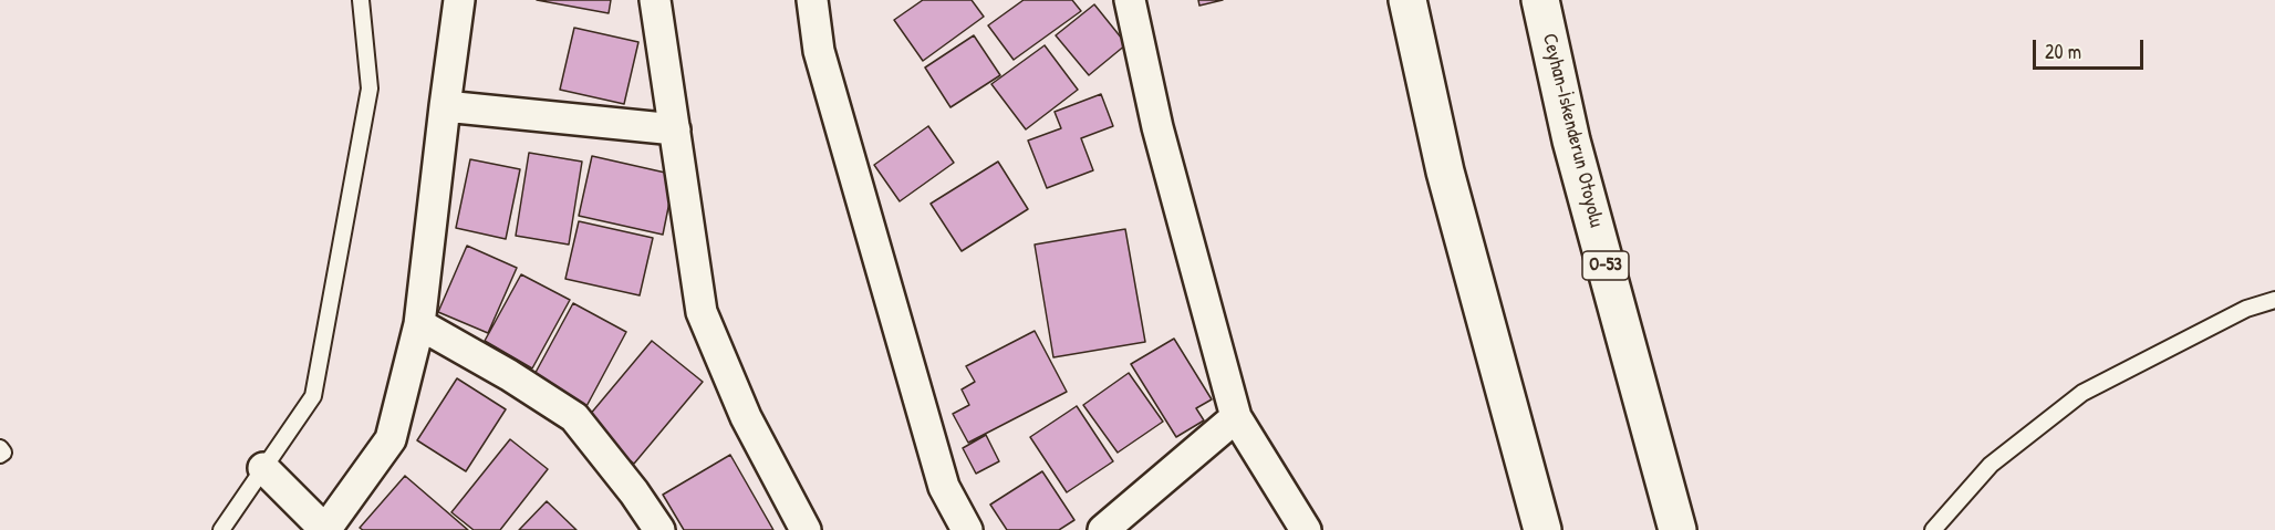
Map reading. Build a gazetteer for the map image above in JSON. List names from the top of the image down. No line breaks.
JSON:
{"streets":{"highway":["Ceyhan-İskenderun Otoyolu","O-53"]},"scale_bar":"20 m"}
